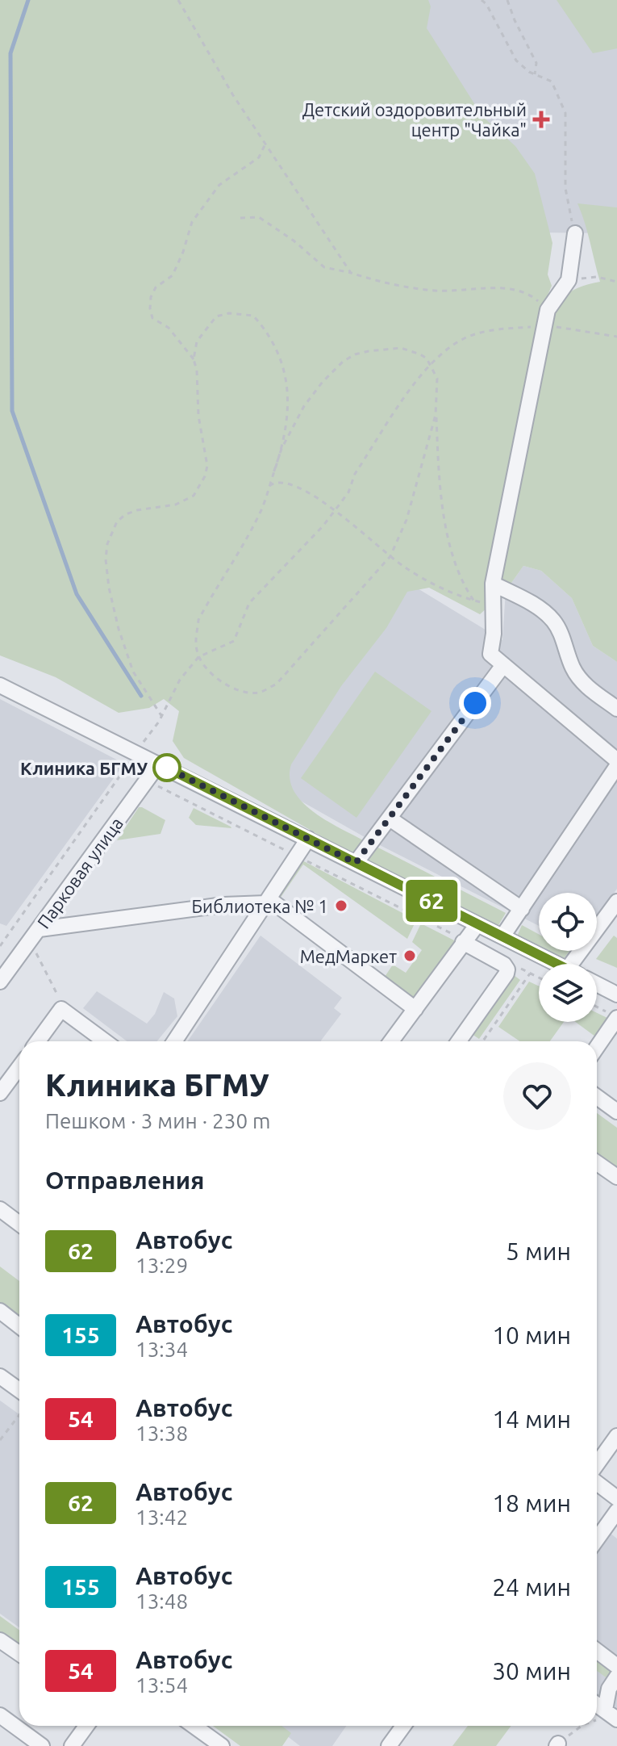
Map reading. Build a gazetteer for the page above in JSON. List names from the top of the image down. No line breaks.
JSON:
{"streets":{"street":["Парковая улица"]},"places":{"health":["Детский оздоровительный центр \"Чайка\""],"other":["Клиника БГМУ","Библиотека № 1","МедМаркет"]},"lines":["bus line 62"],"page":{"on_map":"62","heading":[["Клиника БГМУ","Пешком · 3 мин · 230 m"],"Отправления"],"list":[{"mark":"62","name":"Автобус","note":"13:29","value":"5 мин"},{"mark":"155","name":"Автобус","note":"13:34","value":"10 мин"},{"mark":"54","name":"Автобус","note":"13:38","value":"14 мин"},{"mark":"62","name":"Автобус","note":"13:42","value":"18 мин"},{"mark":"155","name":"Автобус","note":"13:48","value":"24 мин"},{"mark":"54","name":"Автобус","note":"13:54","value":"30 мин"}]}}
